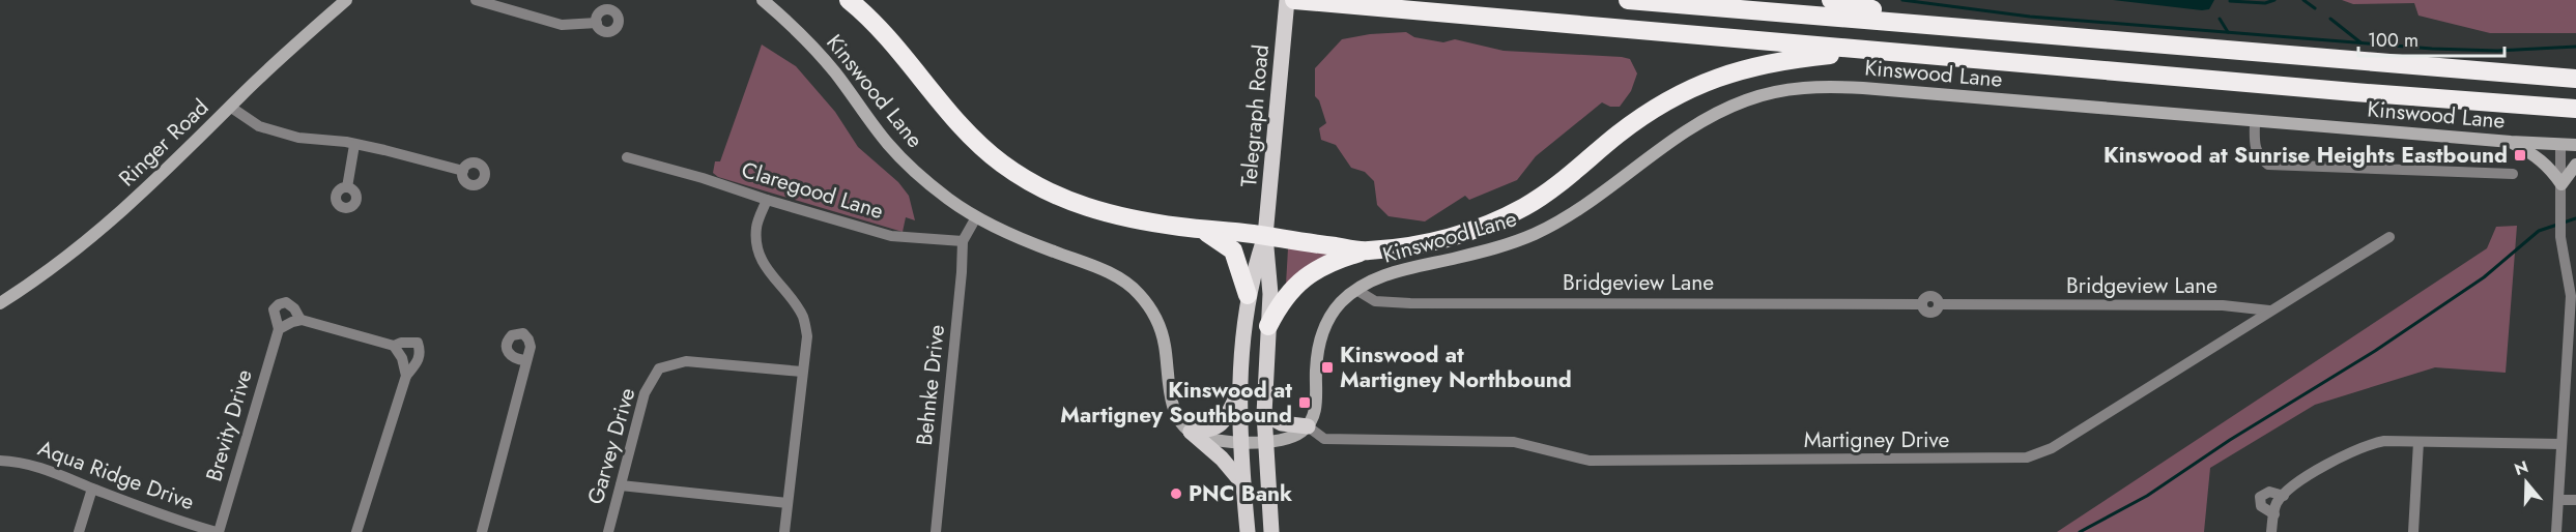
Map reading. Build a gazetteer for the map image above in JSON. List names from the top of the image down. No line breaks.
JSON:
{"streets":{"main road":["Telegraph Road"],"street":["Kinswood Lane","Ringer Road","Claregood Lane","Bridgeview Lane","Behnke Drive","Brevity Drive","Martigney Drive","Garvey Drive","Aqua Ridge Drive"]},"crossings":[["Kinswood Lane","Bridgeview Lane"],["Kinswood Lane","Martigney Drive"],["Claregood Lane","Behnke Drive"],["Bridgeview Lane","Martigney Drive"],["Brevity Drive","Aqua Ridge Drive"]],"places":{"transit":["Kinswood at Sunrise Heights Eastbound","Kinswood at Martigney Northbound","Kinswood at Martigney Southbound"],"other":["PNC Bank"]},"scale_bar":"100 m","north":"top"}
